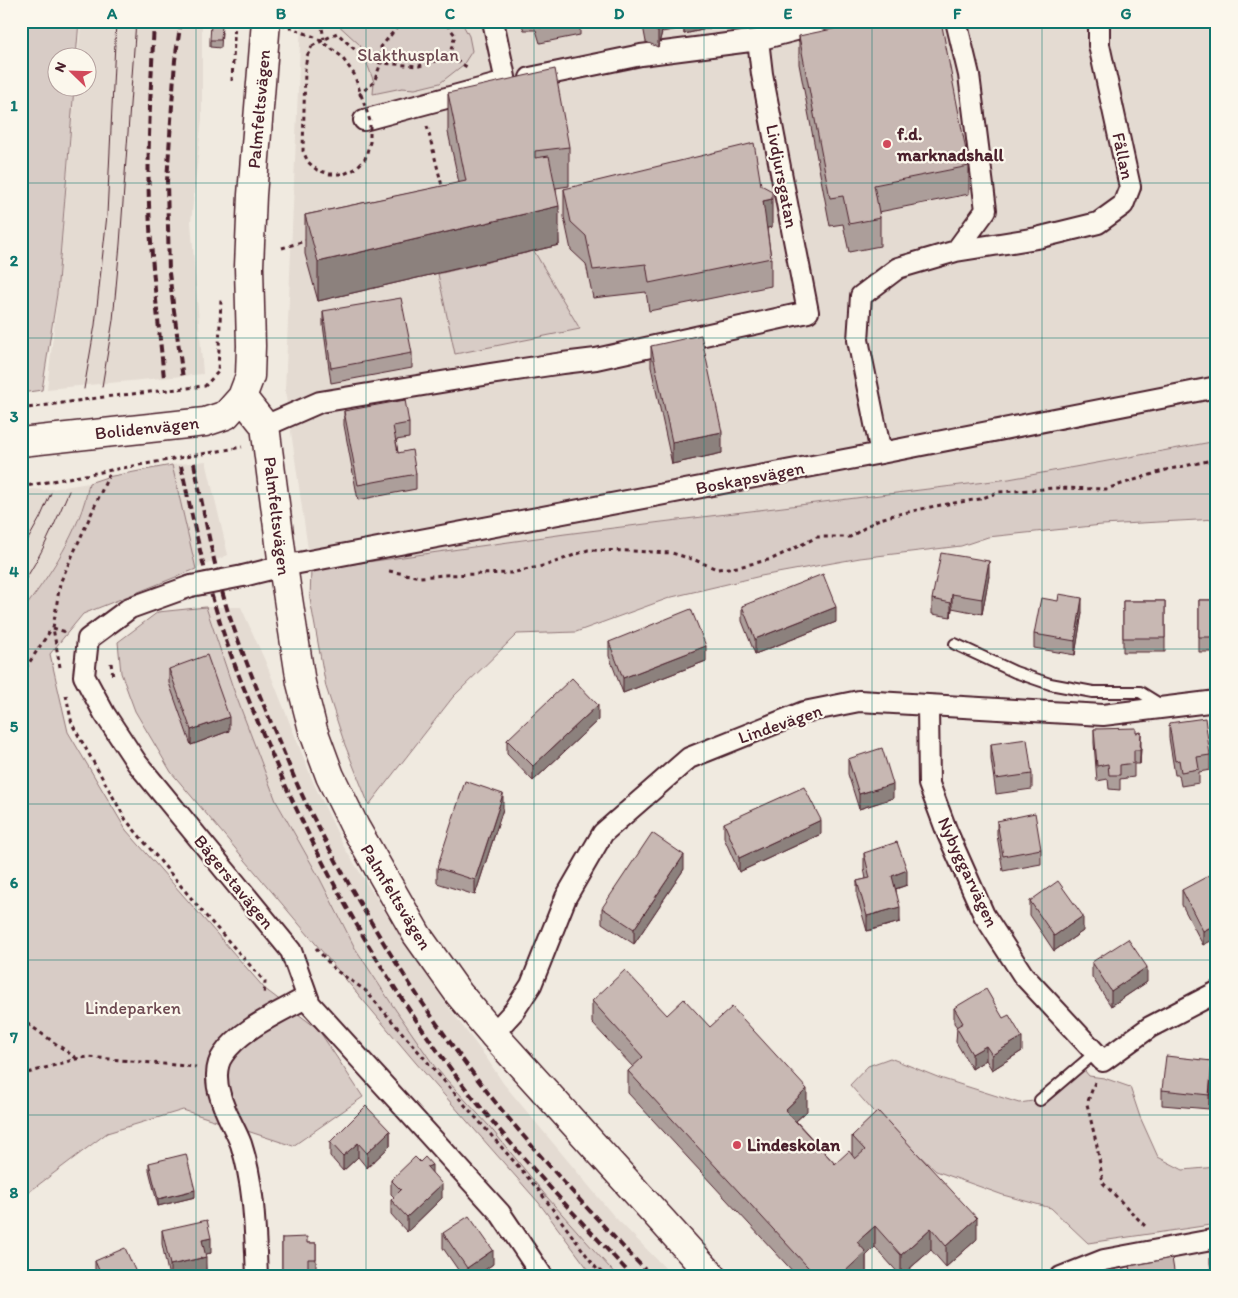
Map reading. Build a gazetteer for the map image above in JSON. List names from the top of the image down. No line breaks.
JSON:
{"streets":{"street":["Palmfeltsvägen","Fållan","Livdjursgatan","Bolidenvägen","Boskapsvägen","Lindevägen","Nybyggarvägen","Bägerstavägen"]},"crossings":[["Palmfeltsvägen","Livdjursgatan"],["Palmfeltsvägen","Bolidenvägen"],["Palmfeltsvägen","Boskapsvägen"],["Palmfeltsvägen","Lindevägen"],["Fållan","Boskapsvägen"],["Lindevägen","Nybyggarvägen"]],"parks":["Slakthusplan","Lindeparken"],"places":["f.d. marknadshall","Lindeskolan"],"north":"top left","grid":{"columns":["A","B","C","D","E","F","G"],"rows":["1","2","3","4","5","6","7","8"]}}
